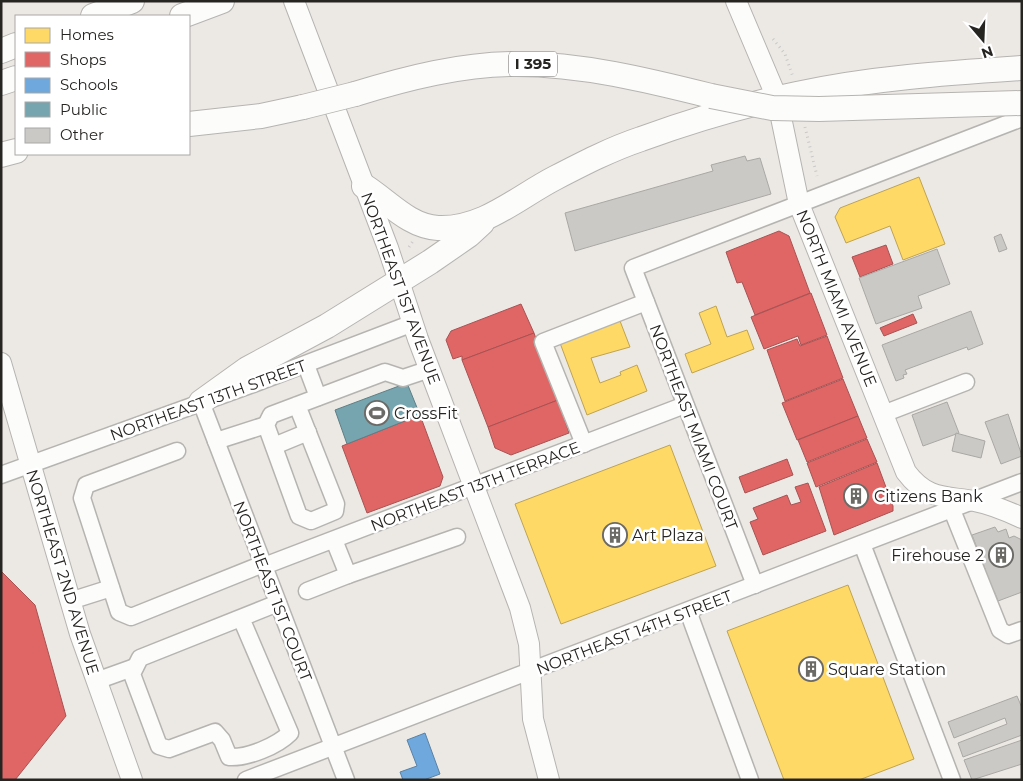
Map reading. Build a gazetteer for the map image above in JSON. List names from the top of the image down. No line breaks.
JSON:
{"streets":{"highway":["I 395"],"main road":["NORTHEAST 1ST AVENUE","NORTH MIAMI AVENUE","NORTHEAST 2ND AVENUE"],"street":["NORTHEAST 13TH STREET","NORTHEAST MIAMI COURT","NORTHEAST 13TH TERRACE","NORTHEAST 1ST COURT","NORTHEAST 14TH STREET"]},"crossings":[["NORTHEAST 1ST AVENUE","NORTHEAST 13TH STREET"],["NORTHEAST 1ST AVENUE","NORTHEAST 13TH TERRACE"],["NORTHEAST 1ST AVENUE","NORTHEAST 14TH STREET"],["NORTH MIAMI AVENUE","NORTHEAST MIAMI COURT"],["NORTH MIAMI AVENUE","NORTHEAST 14TH STREET"],["NORTHEAST 13TH STREET","NORTHEAST 2ND AVENUE"],["NORTHEAST 13TH STREET","NORTHEAST 1ST COURT"],["NORTHEAST MIAMI COURT","NORTHEAST 13TH TERRACE"],["NORTHEAST MIAMI COURT","NORTHEAST 14TH STREET"],["NORTHEAST 13TH TERRACE","NORTHEAST 1ST COURT"],["NORTHEAST 1ST COURT","NORTHEAST 14TH STREET"]],"places":{"sports":["CrossFit"],"building":["Citizens Bank","Art Plaza","Firehouse 2","Square Station"]},"legend":["Homes","Shops","Schools","Public","Other"],"north":"bottom"}
